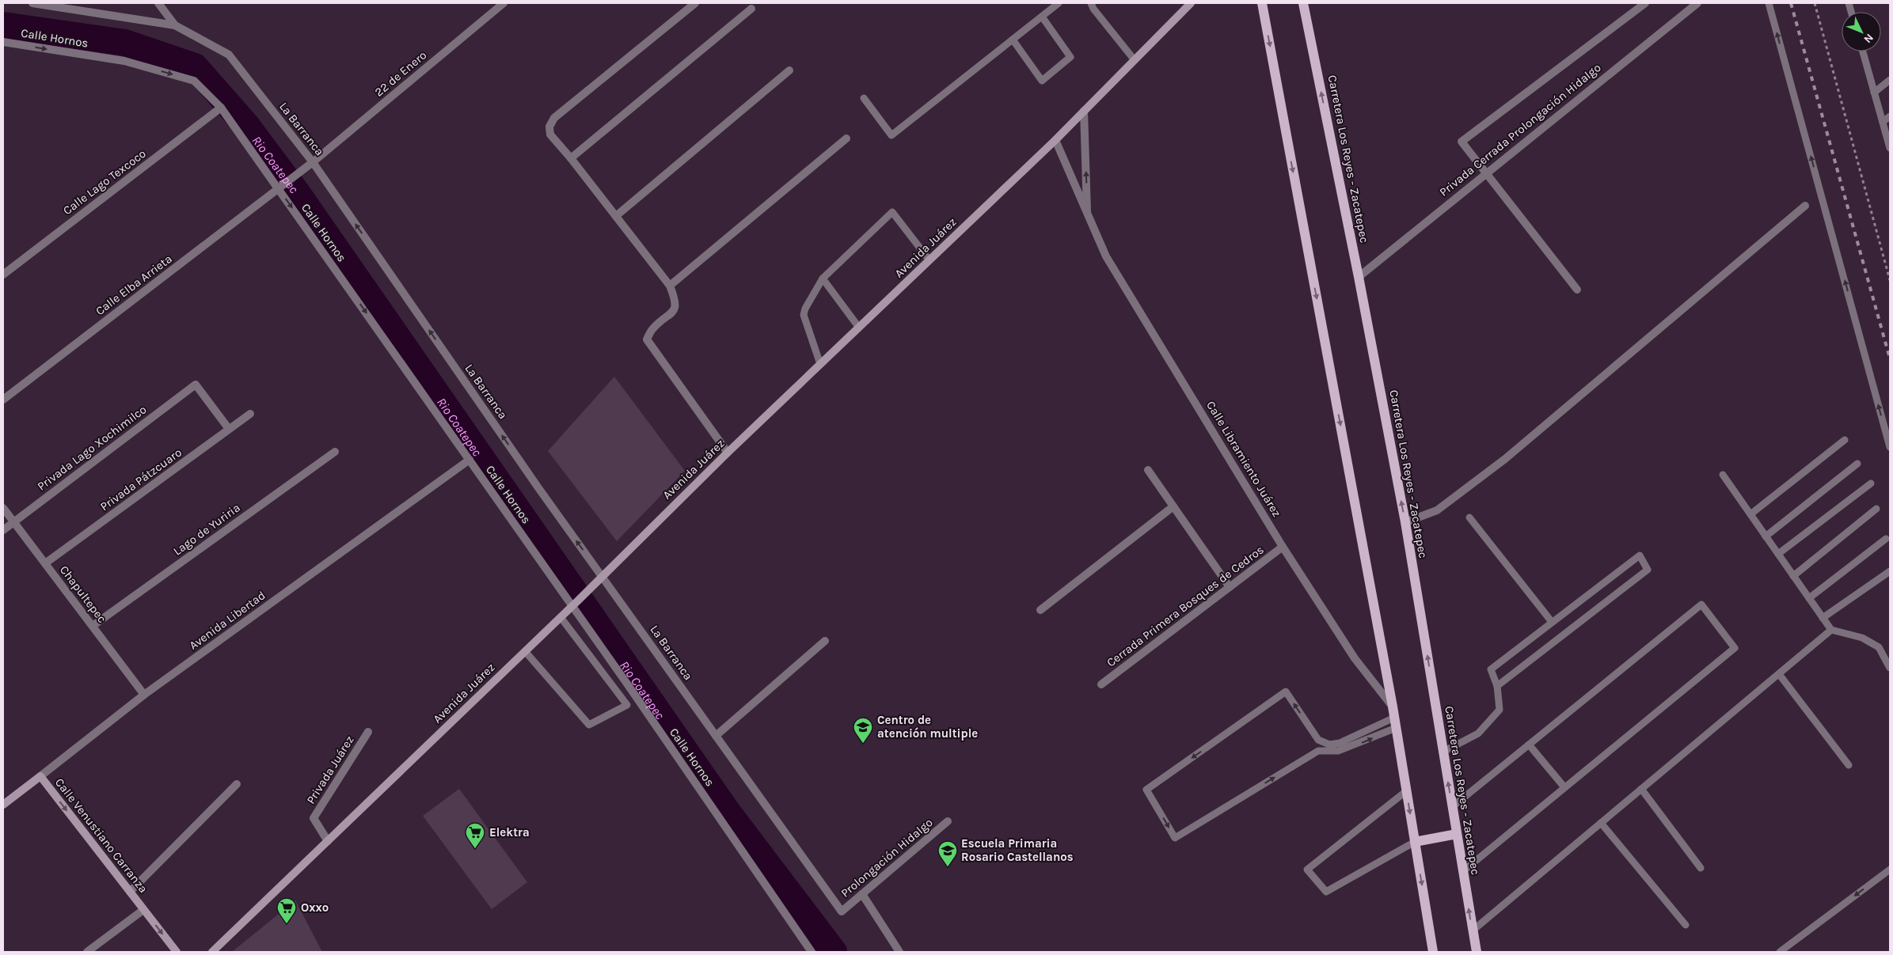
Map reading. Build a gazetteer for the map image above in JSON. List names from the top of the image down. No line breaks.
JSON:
{"streets":{"main road":["Carretera Los Reyes - Zacatepec"],"street":["Calle Hornos","22 de Enero","La Barranca","Privada Cerrada Prolongación Hidalgo","Calle Lago Texcoco","Avenida Juárez","Calle Elba Arrieta","Privada Lago Xochimilco","Calle Libramiento Juárez","Privada Pátzcuaro","Lago de Yuriria","Chapultepec","Cerrada Primera Bosques de Cedros","Avenida Libertad","Privada Juárez","Calle Venustiano Carranza","Prolongación Hidalgo"]},"crossings":[["Calle Hornos","22 de Enero"],["Calle Hornos","Calle Lago Texcoco"],["Calle Hornos","Avenida Juárez"],["Calle Hornos","Calle Elba Arrieta"],["Calle Hornos","Avenida Libertad"],["22 de Enero","La Barranca"],["22 de Enero","Calle Elba Arrieta"],["La Barranca","Avenida Juárez"],["La Barranca","Prolongación Hidalgo"],["Privada Cerrada Prolongación Hidalgo","Carretera Los Reyes - Zacatepec"],["Avenida Juárez","Calle Libramiento Juárez"],["Avenida Juárez","Privada Juárez"],["Privada Lago Xochimilco","Privada Pátzcuaro"],["Privada Lago Xochimilco","Chapultepec"],["Calle Libramiento Juárez","Cerrada Primera Bosques de Cedros"],["Privada Pátzcuaro","Chapultepec"],["Lago de Yuriria","Chapultepec"],["Chapultepec","Avenida Libertad"],["Avenida Libertad","Calle Venustiano Carranza"]],"one_way":["Calle Hornos","La Barranca","Calle Venustiano Carranza"],"water":["Rio Coatepec"],"places":{"school or university":["Centro de atención multiple","Escuela Primaria Rosario Castellanos"],"supermarket":["Elektra","Oxxo"]},"north":"bottom right"}
